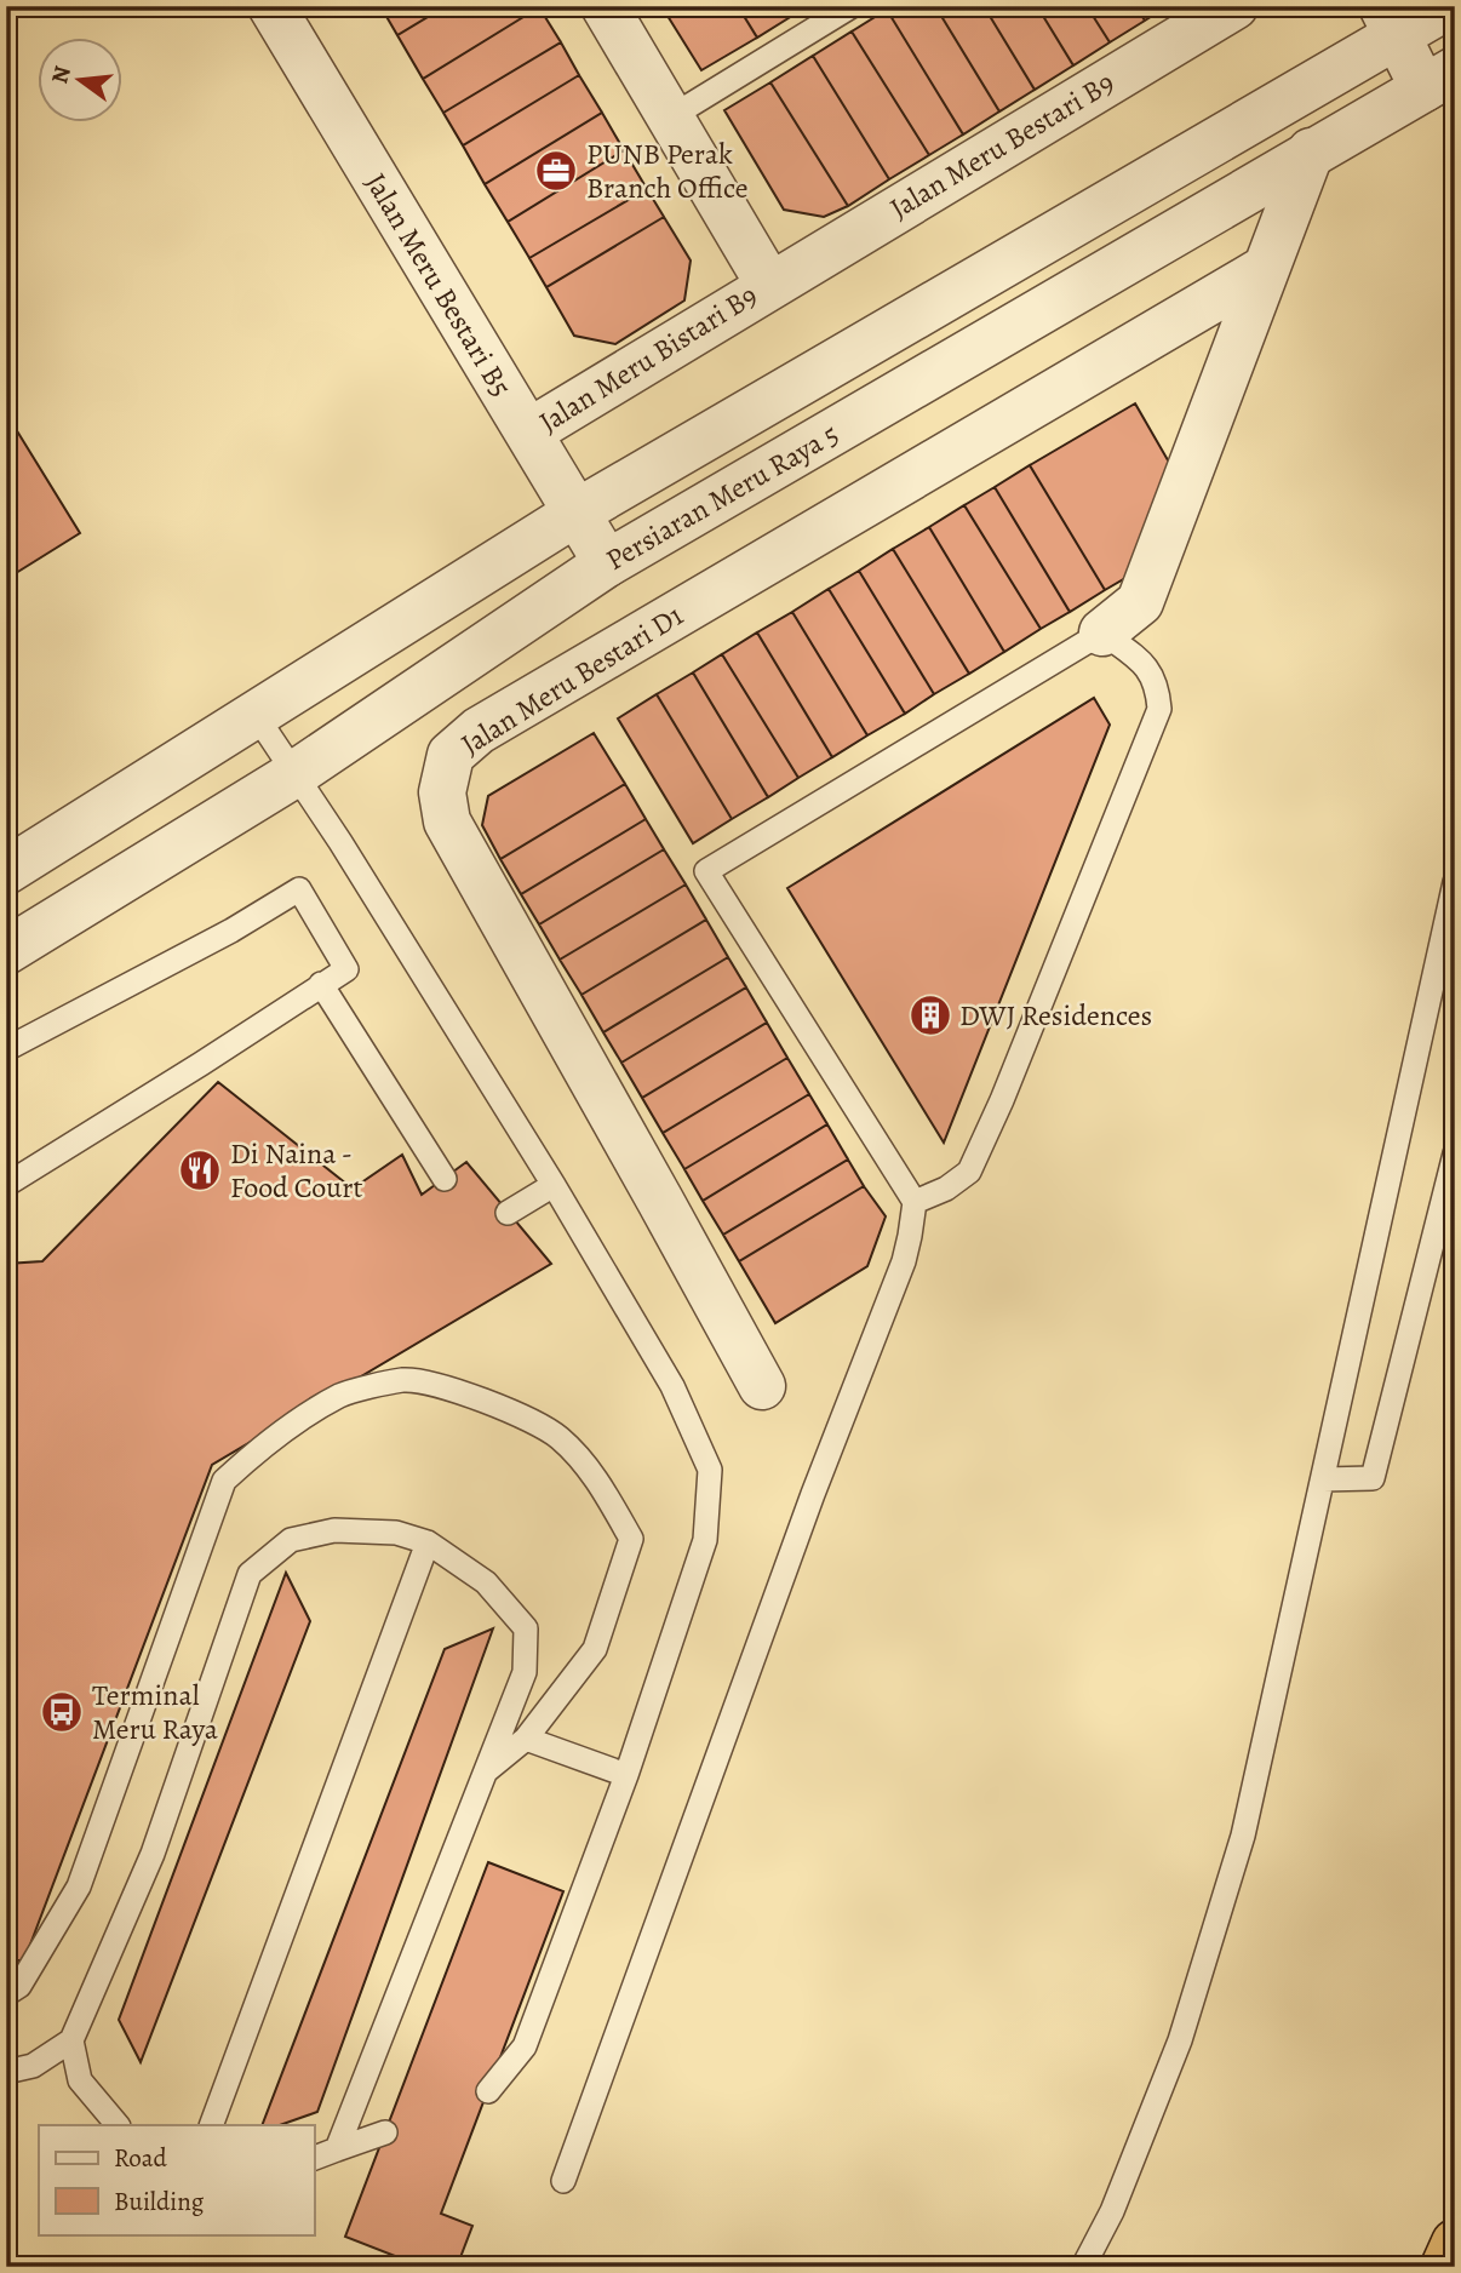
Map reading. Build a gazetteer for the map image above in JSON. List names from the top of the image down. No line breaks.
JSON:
{"streets":{"street":["Jalan Meru Bestari B9","Jalan Meru Bestari B5","Jalan Meru Bistari B9","Persiaran Meru Raya 5","Jalan Meru Bestari D1"]},"crossings":[["Jalan Meru Bestari B9","Jalan Meru Bistari B9"],["Jalan Meru Bestari B5","Jalan Meru Bistari B9"],["Jalan Meru Bestari B5","Persiaran Meru Raya 5"]],"places":{"office":["PUNB Perak Branch Office"],"building":["DWJ Residences"],"restaurant":["Di Naina - Food Court"],"bus stop":["Terminal Meru Raya"]},"legend":["Road","Building"],"north":"left"}
